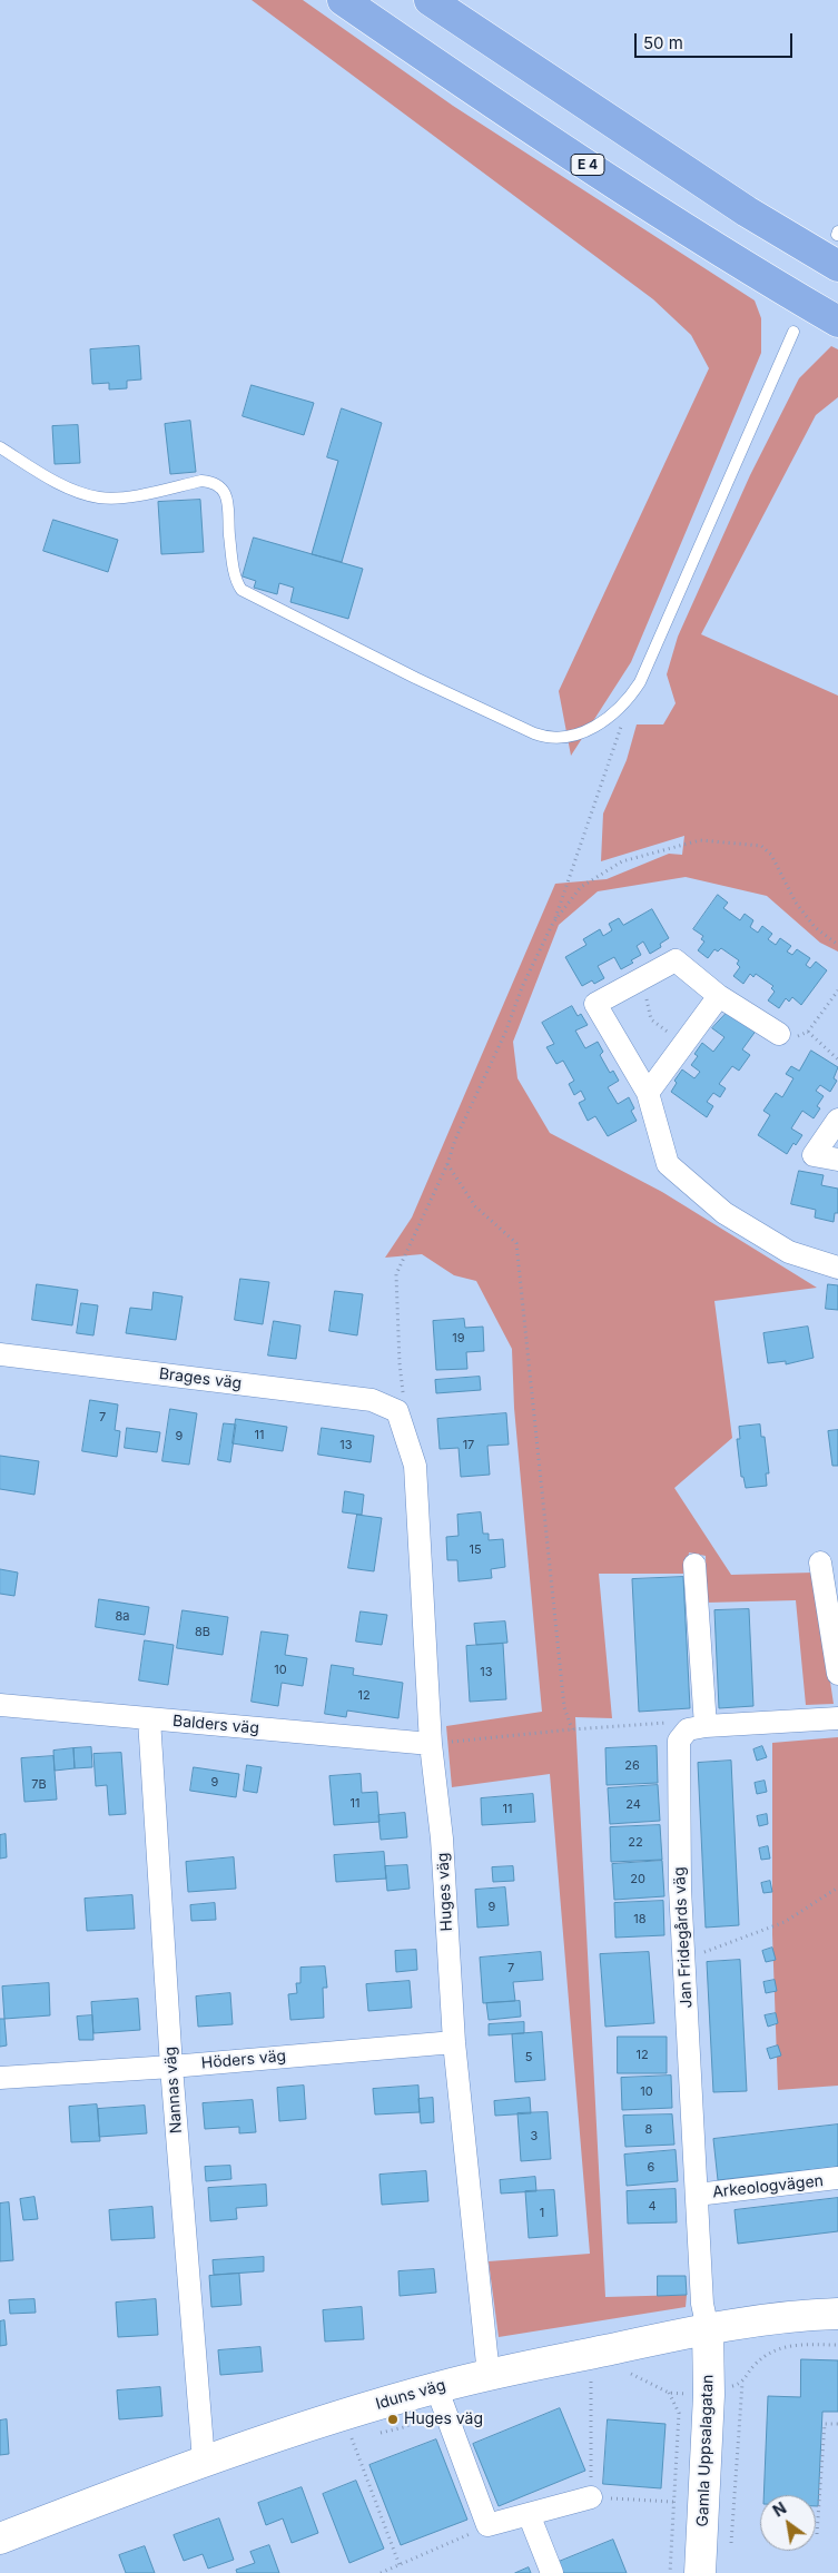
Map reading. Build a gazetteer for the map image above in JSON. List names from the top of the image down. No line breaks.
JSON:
{"streets":{"highway":["E 4"],"street":["Brages väg","Balders väg","Huges väg","Jan Fridegårds väg","Höders väg","Nannas väg","Arkeologvägen","Iduns väg","Gamla Uppsalagatan"]},"crossings":[["Brages väg","Huges väg"],["Balders väg","Huges väg"],["Balders väg","Nannas väg"],["Huges väg","Höders väg"],["Huges väg","Iduns väg"],["Jan Fridegårds väg","Arkeologvägen"],["Jan Fridegårds väg","Iduns väg"],["Jan Fridegårds väg","Gamla Uppsalagatan"],["Höders väg","Nannas väg"],["Nannas väg","Iduns väg"],["Iduns väg","Gamla Uppsalagatan"]],"places":["Huges väg"],"house_numbers":["19","7","11","9","13","17","15","8a","8B","10","13","12","26","9","7B","11","24","11","22","20","9","18","7","12","5","10","8","3","6","4","1"],"scale_bar":"50 m","north":"top left"}
